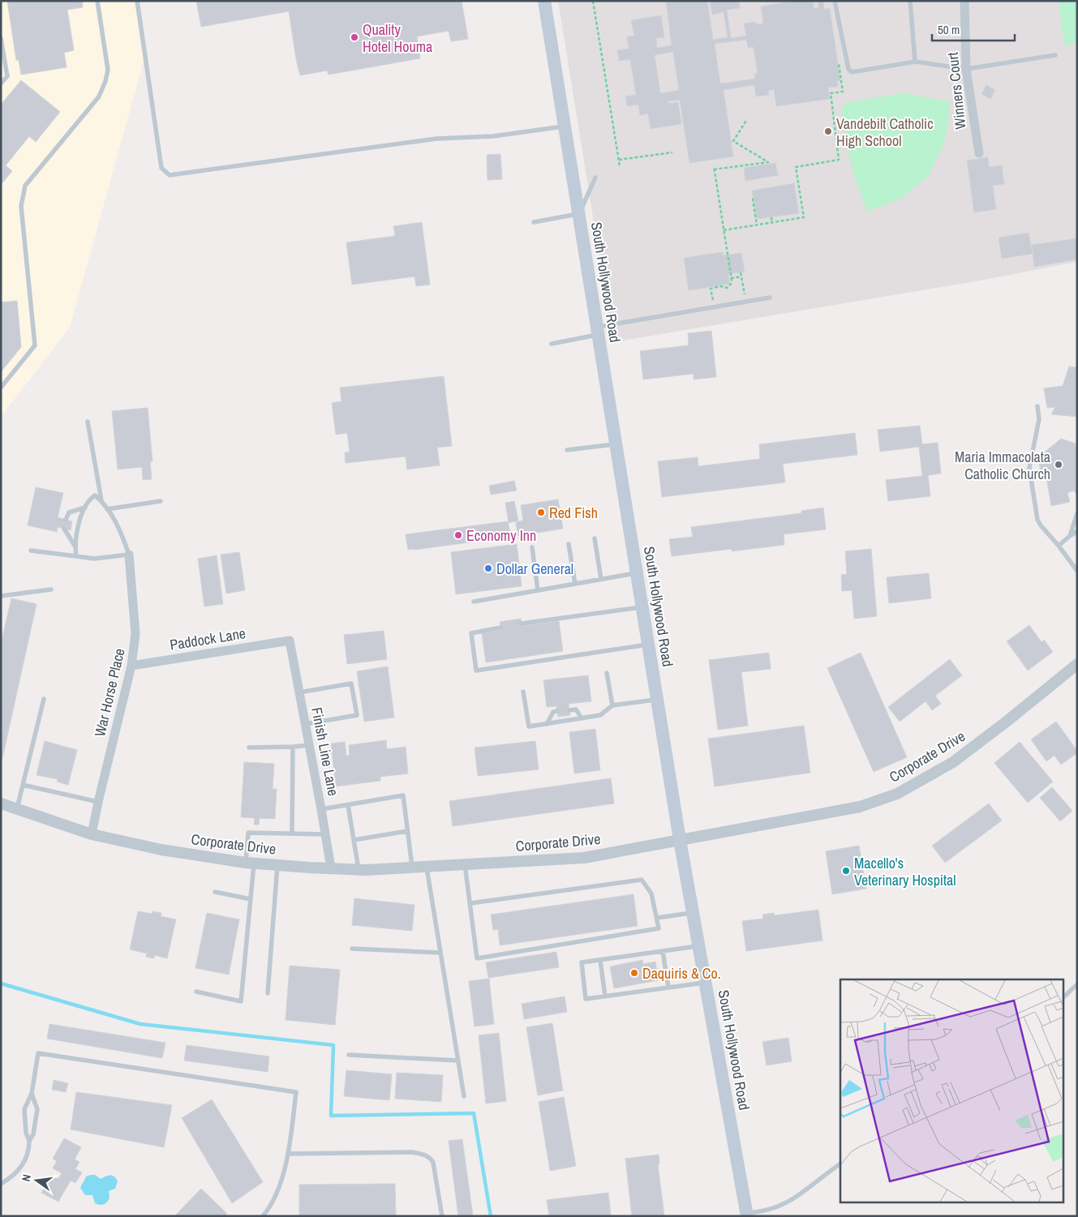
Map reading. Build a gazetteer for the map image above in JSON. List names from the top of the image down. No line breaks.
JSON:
{"streets":{"main road":["South Hollywood Road"],"street":["Winners Court","Paddock Lane","War Horse Place","Finish Line Lane","Corporate Drive"]},"crossings":[["South Hollywood Road","Corporate Drive"],["Paddock Lane","War Horse Place"],["Paddock Lane","Finish Line Lane"],["War Horse Place","Corporate Drive"],["Finish Line Lane","Corporate Drive"]],"places":["Quality Hotel Houma","Vandebilt Catholic High School","Maria Immacolata Catholic Church","Red Fish","Economy Inn","Dollar General","Macello's Veterinary Hospital","Daquiris & Co."],"scale_bar":"50 m","north":"left"}
